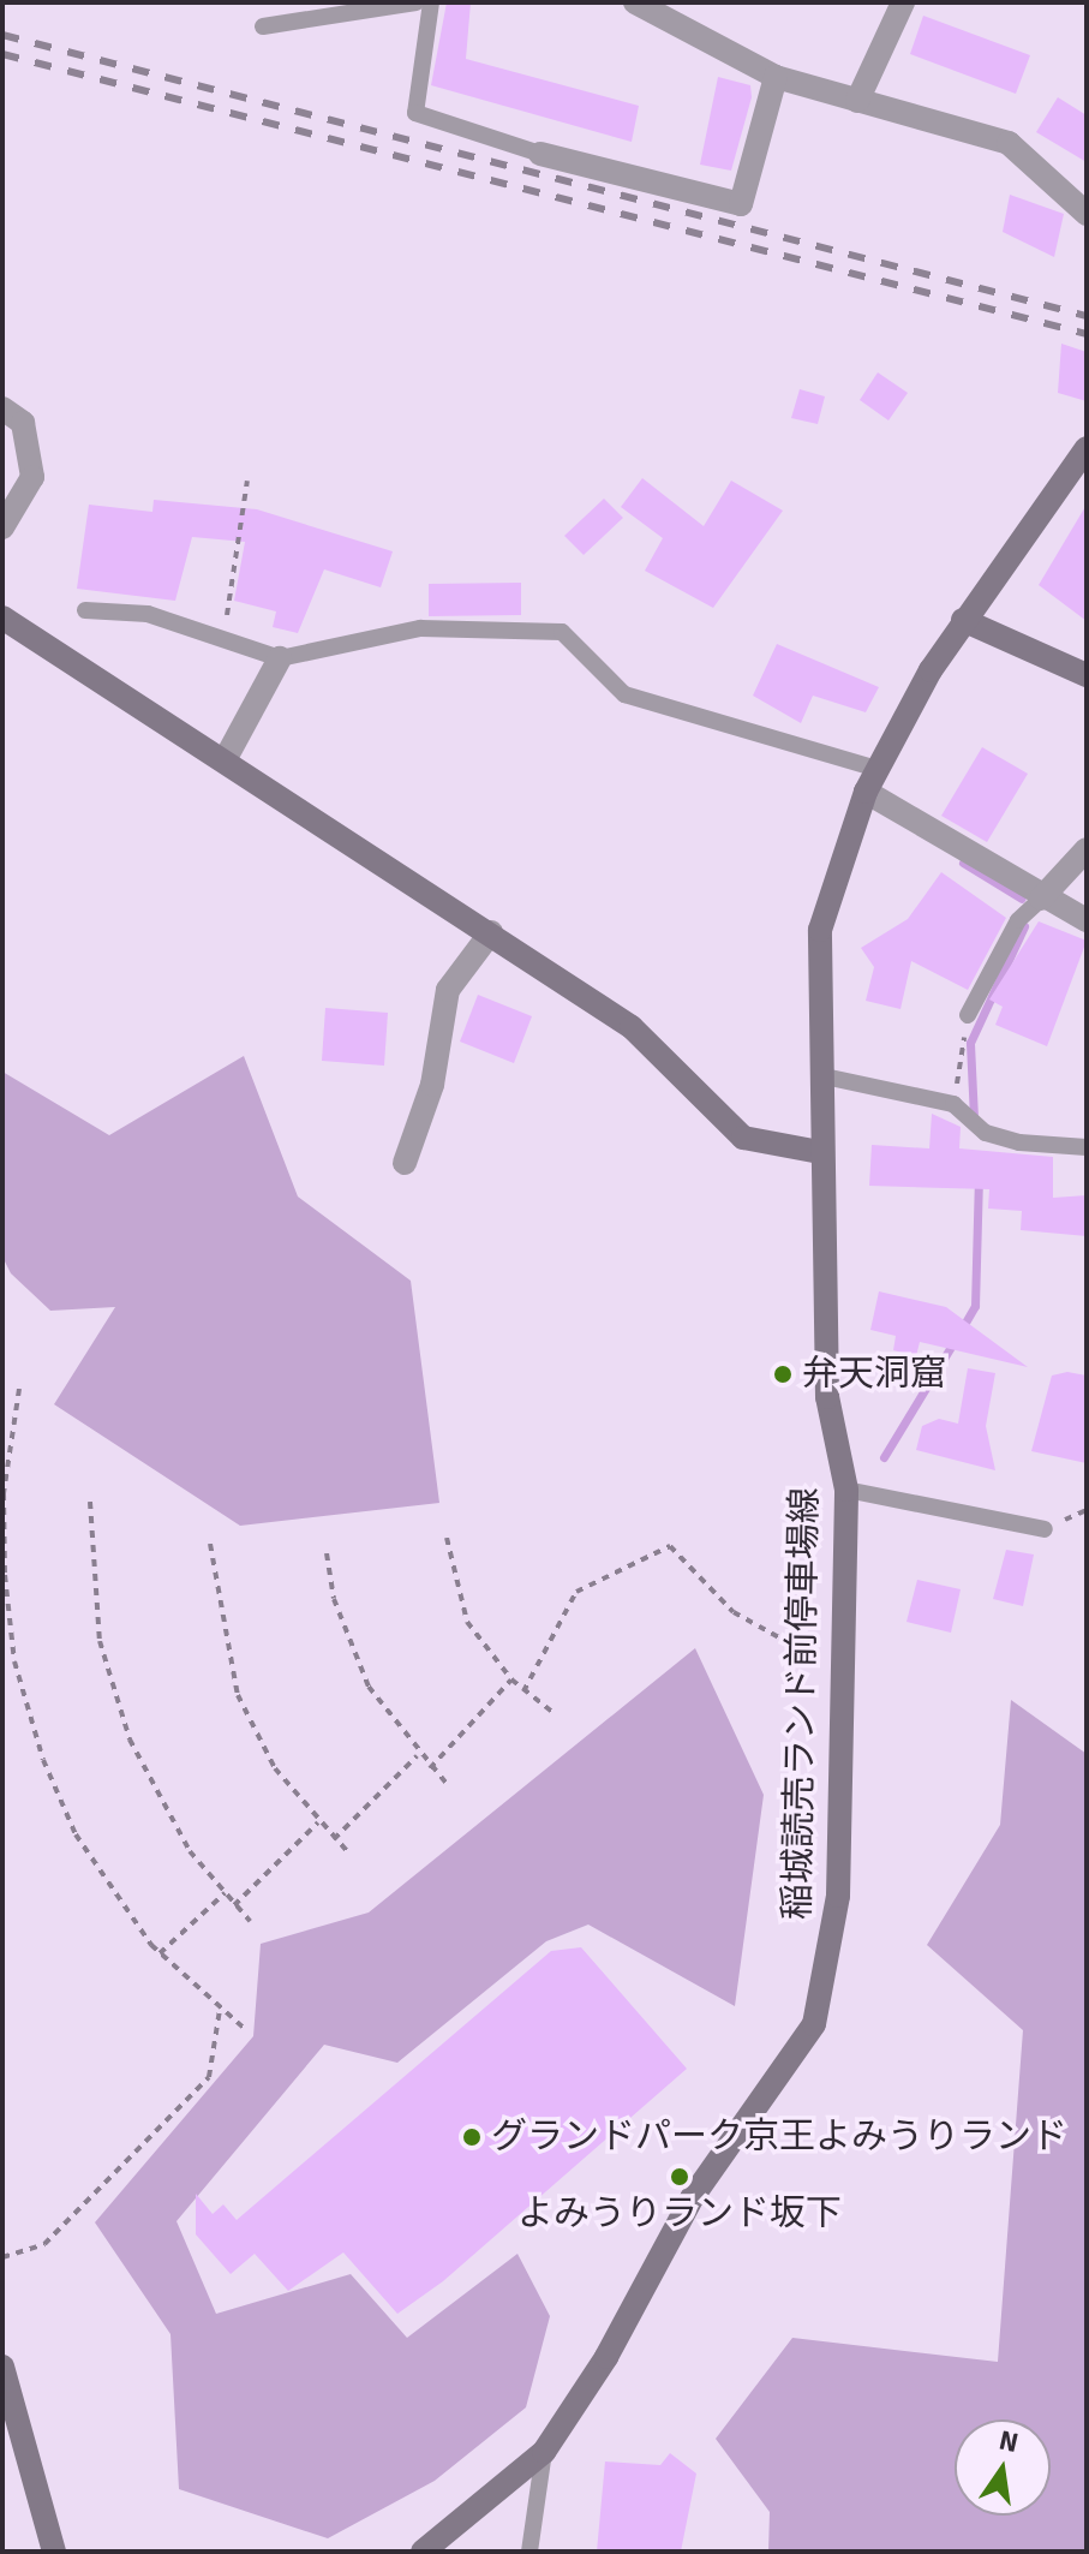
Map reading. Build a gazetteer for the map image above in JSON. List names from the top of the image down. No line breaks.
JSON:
{"streets":{"main road":["稲城読売ランド前停車場線"]},"places":["弁天洞窟","グランドパーク京王よみうりランド","よみうりランド坂下"],"north":"top"}
